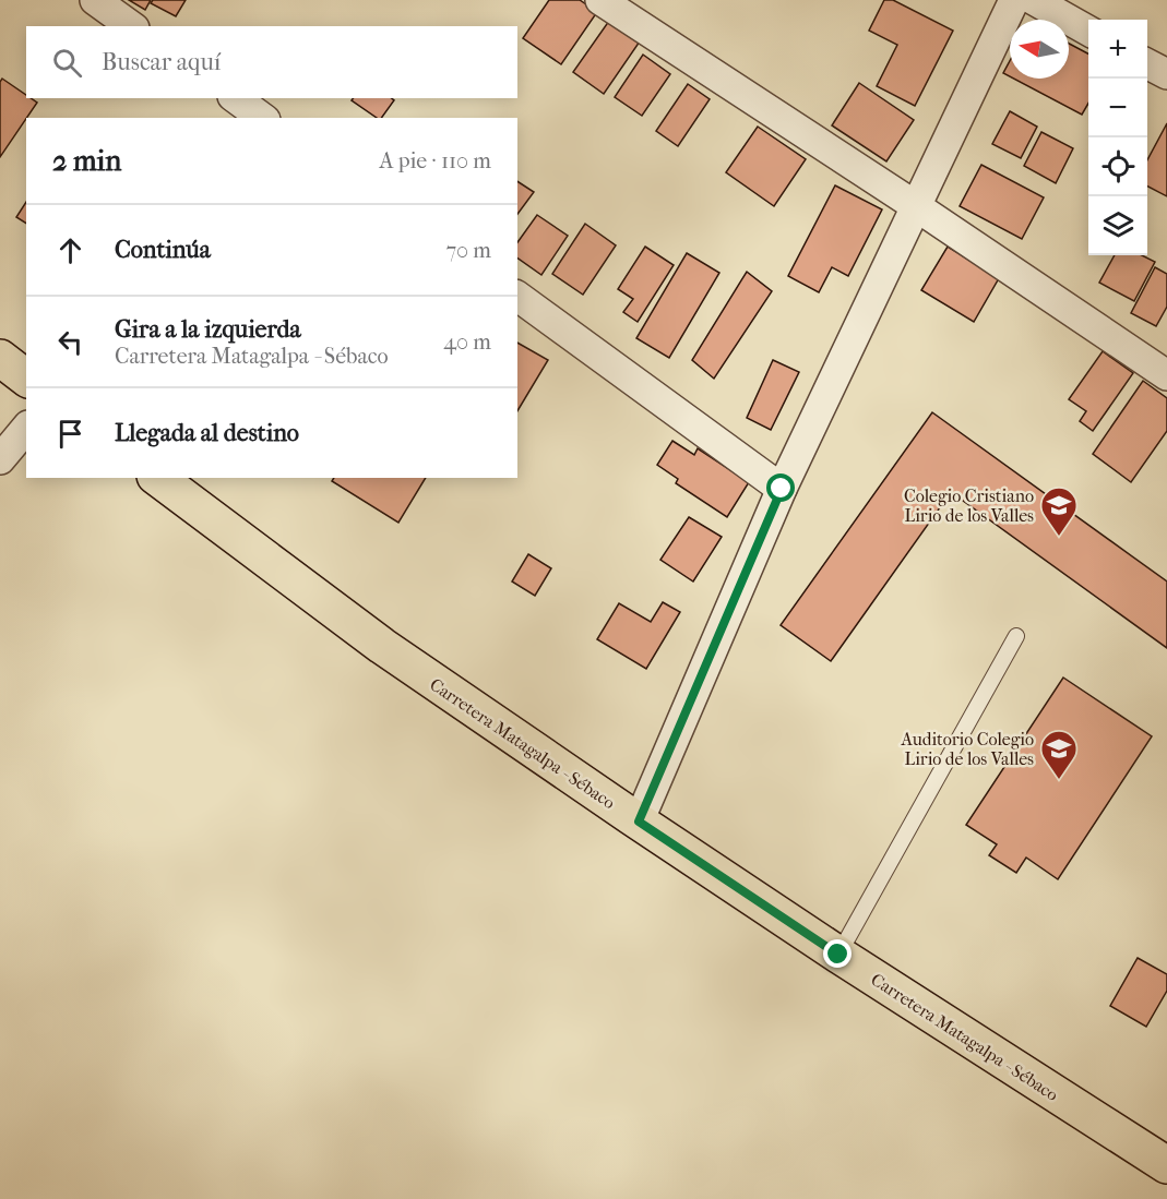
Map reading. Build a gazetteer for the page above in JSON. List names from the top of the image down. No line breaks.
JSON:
{"streets":{"main road":["Carretera Matagalpa - Sébaco"]},"places":{"school or university":["Colegio Cristiano Lirio de los Valles","Auditorio Colegio Lirio de los Valles"]},"north":"left","page":{"map_buttons":["+","−"],"search":"Buscar aquí","heading":["2 min","A pie · 110 m"],"list":[["Continúa","70 m"],["Gira a la izquierda","Carretera Matagalpa - Sébaco","40 m"],"Llegada al destino"]}}
